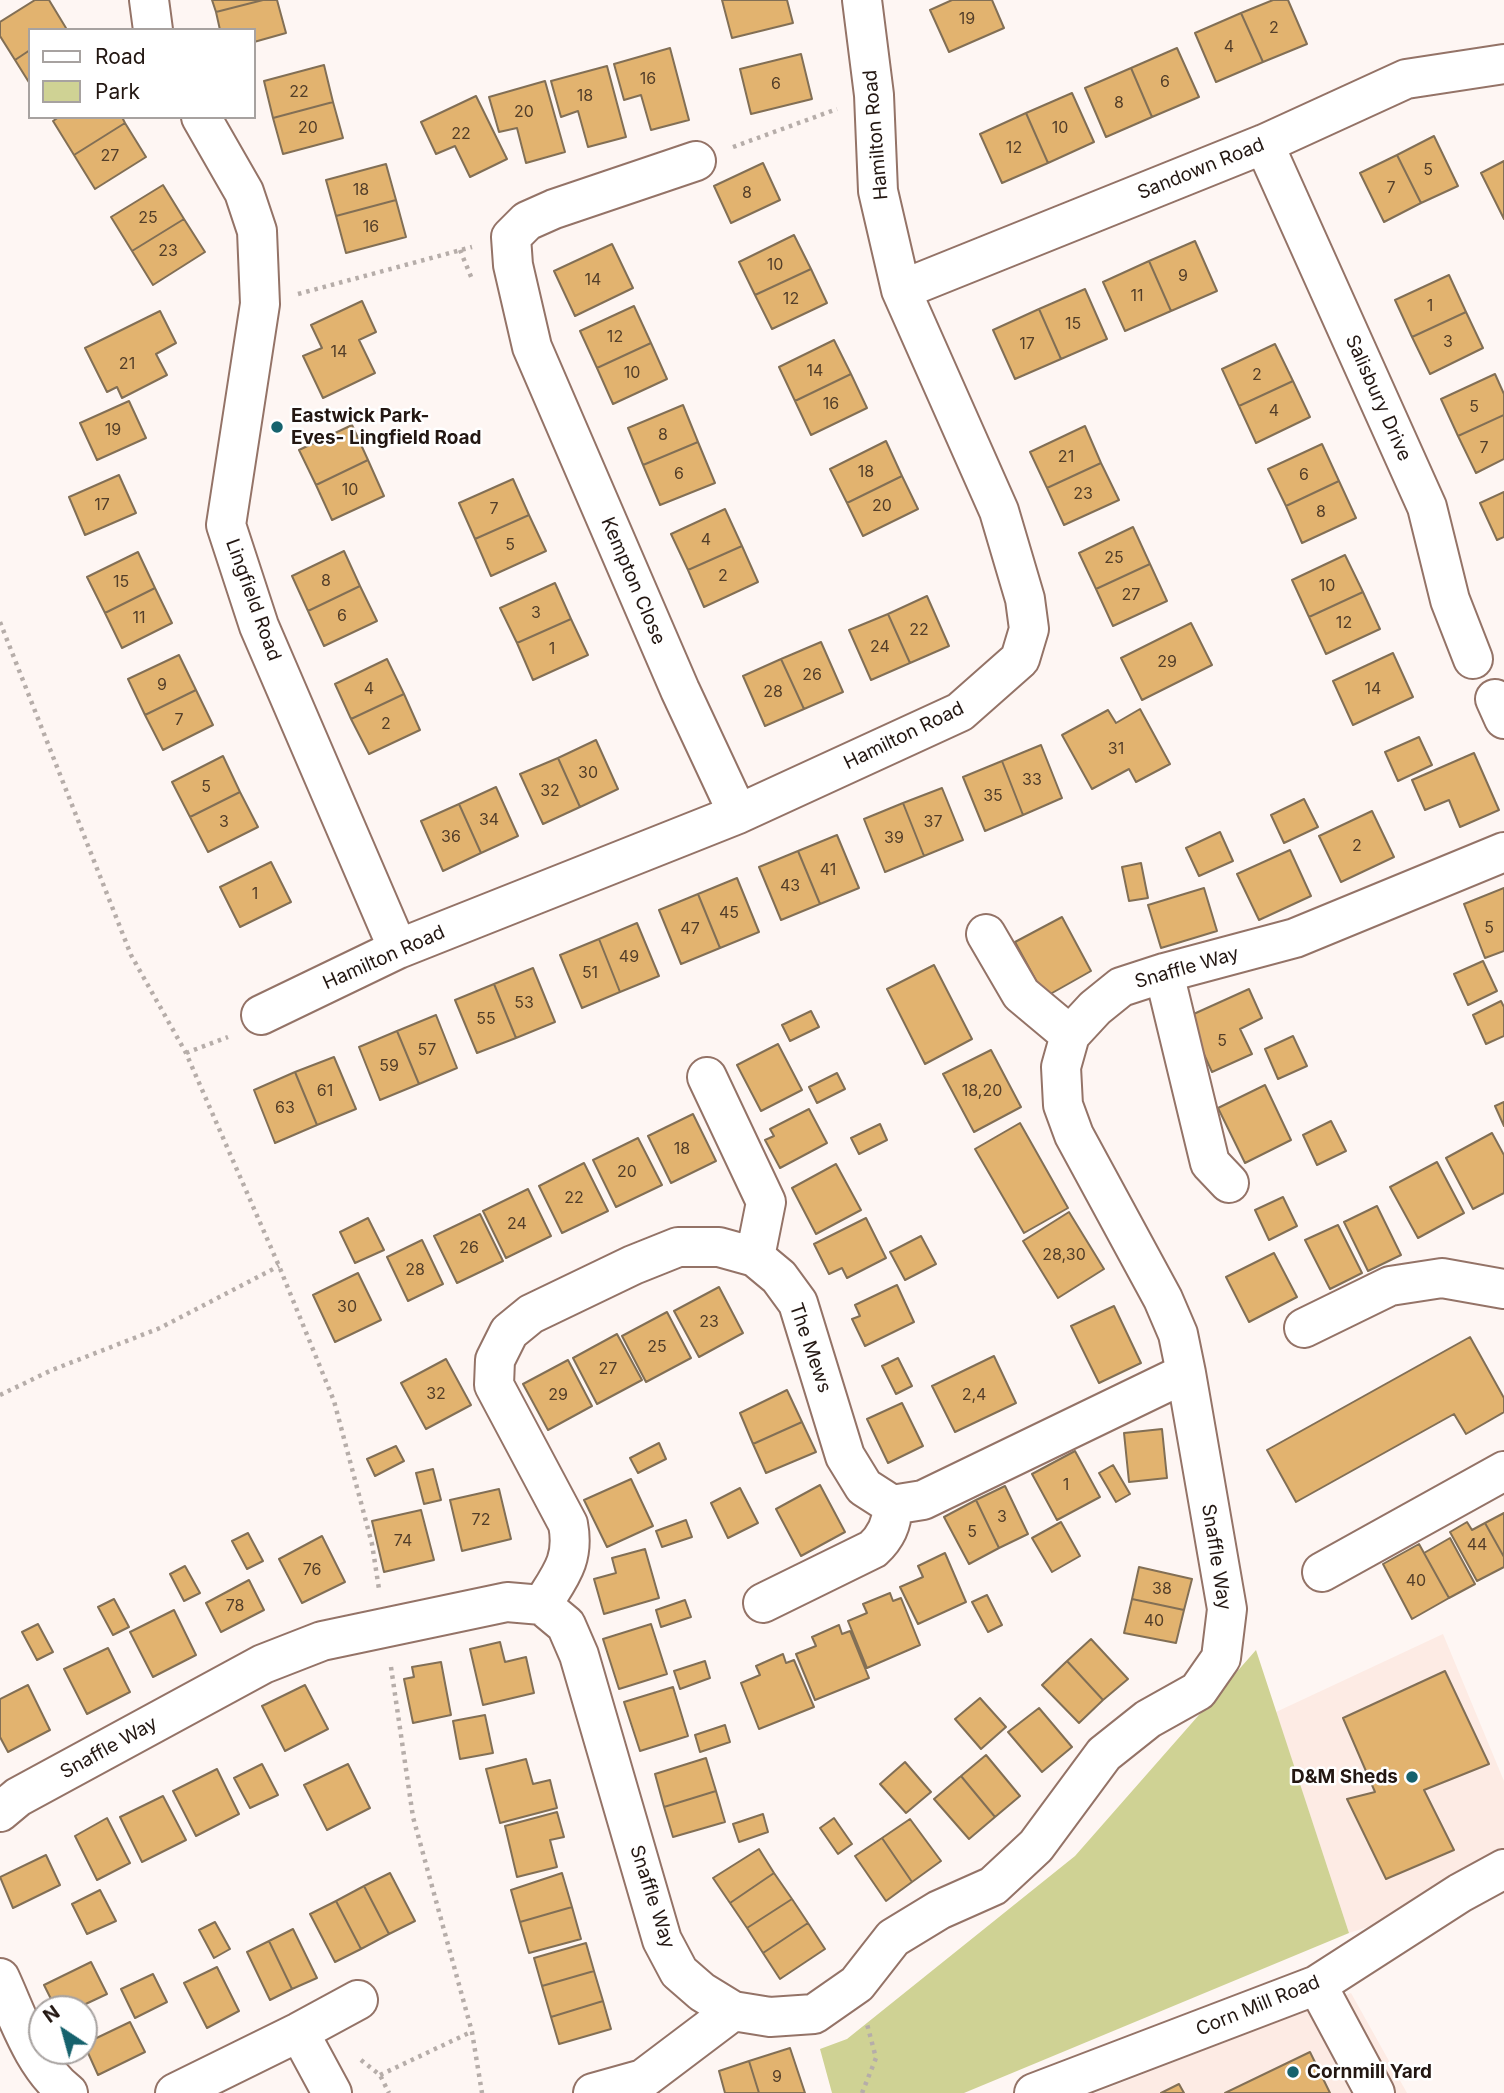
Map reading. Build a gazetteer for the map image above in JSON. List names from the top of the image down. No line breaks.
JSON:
{"streets":{"street":["Hamilton Road","Sandown Road","Salisbury Drive","Kempton Close","Lingfield Road","Snaffle Way","The Mews","Corn Mill Road"]},"crossings":[["Hamilton Road","Sandown Road"],["Hamilton Road","Kempton Close"],["Hamilton Road","Lingfield Road"],["Sandown Road","Salisbury Drive"],["Snaffle Way","The Mews"]],"places":["Eastwick Park- Eves- Lingfield Road","D&M Sheds","Cornmill Yard"],"house_numbers":["19","2","4","16","6","6","22","18","8","20","20","10","22","12","27","5","7","18","8","25","16","23","10","9","14","11","12","1","15","12","3","17","14","21","14","10","2","16","5","4","19","8","7","21","18","6","6","10","23","17","20","7","8","4","5","25","2","8","15","10","27","3","6","11","12","22","24","1","29","26","9","4","14","28","7","2","31","30","33","5","32","35","34","3","37","36","39","2","41","43","1","45","5","47","49","51","53","55","5","57","59","61","18,20","63","18","20","22","24","26","28,30","28","30","23","25","27","32","29","2,4","1","3","72","5","74","44","76","40","38","78","40","9"],"legend":["Road","Park"],"north":"top left"}
